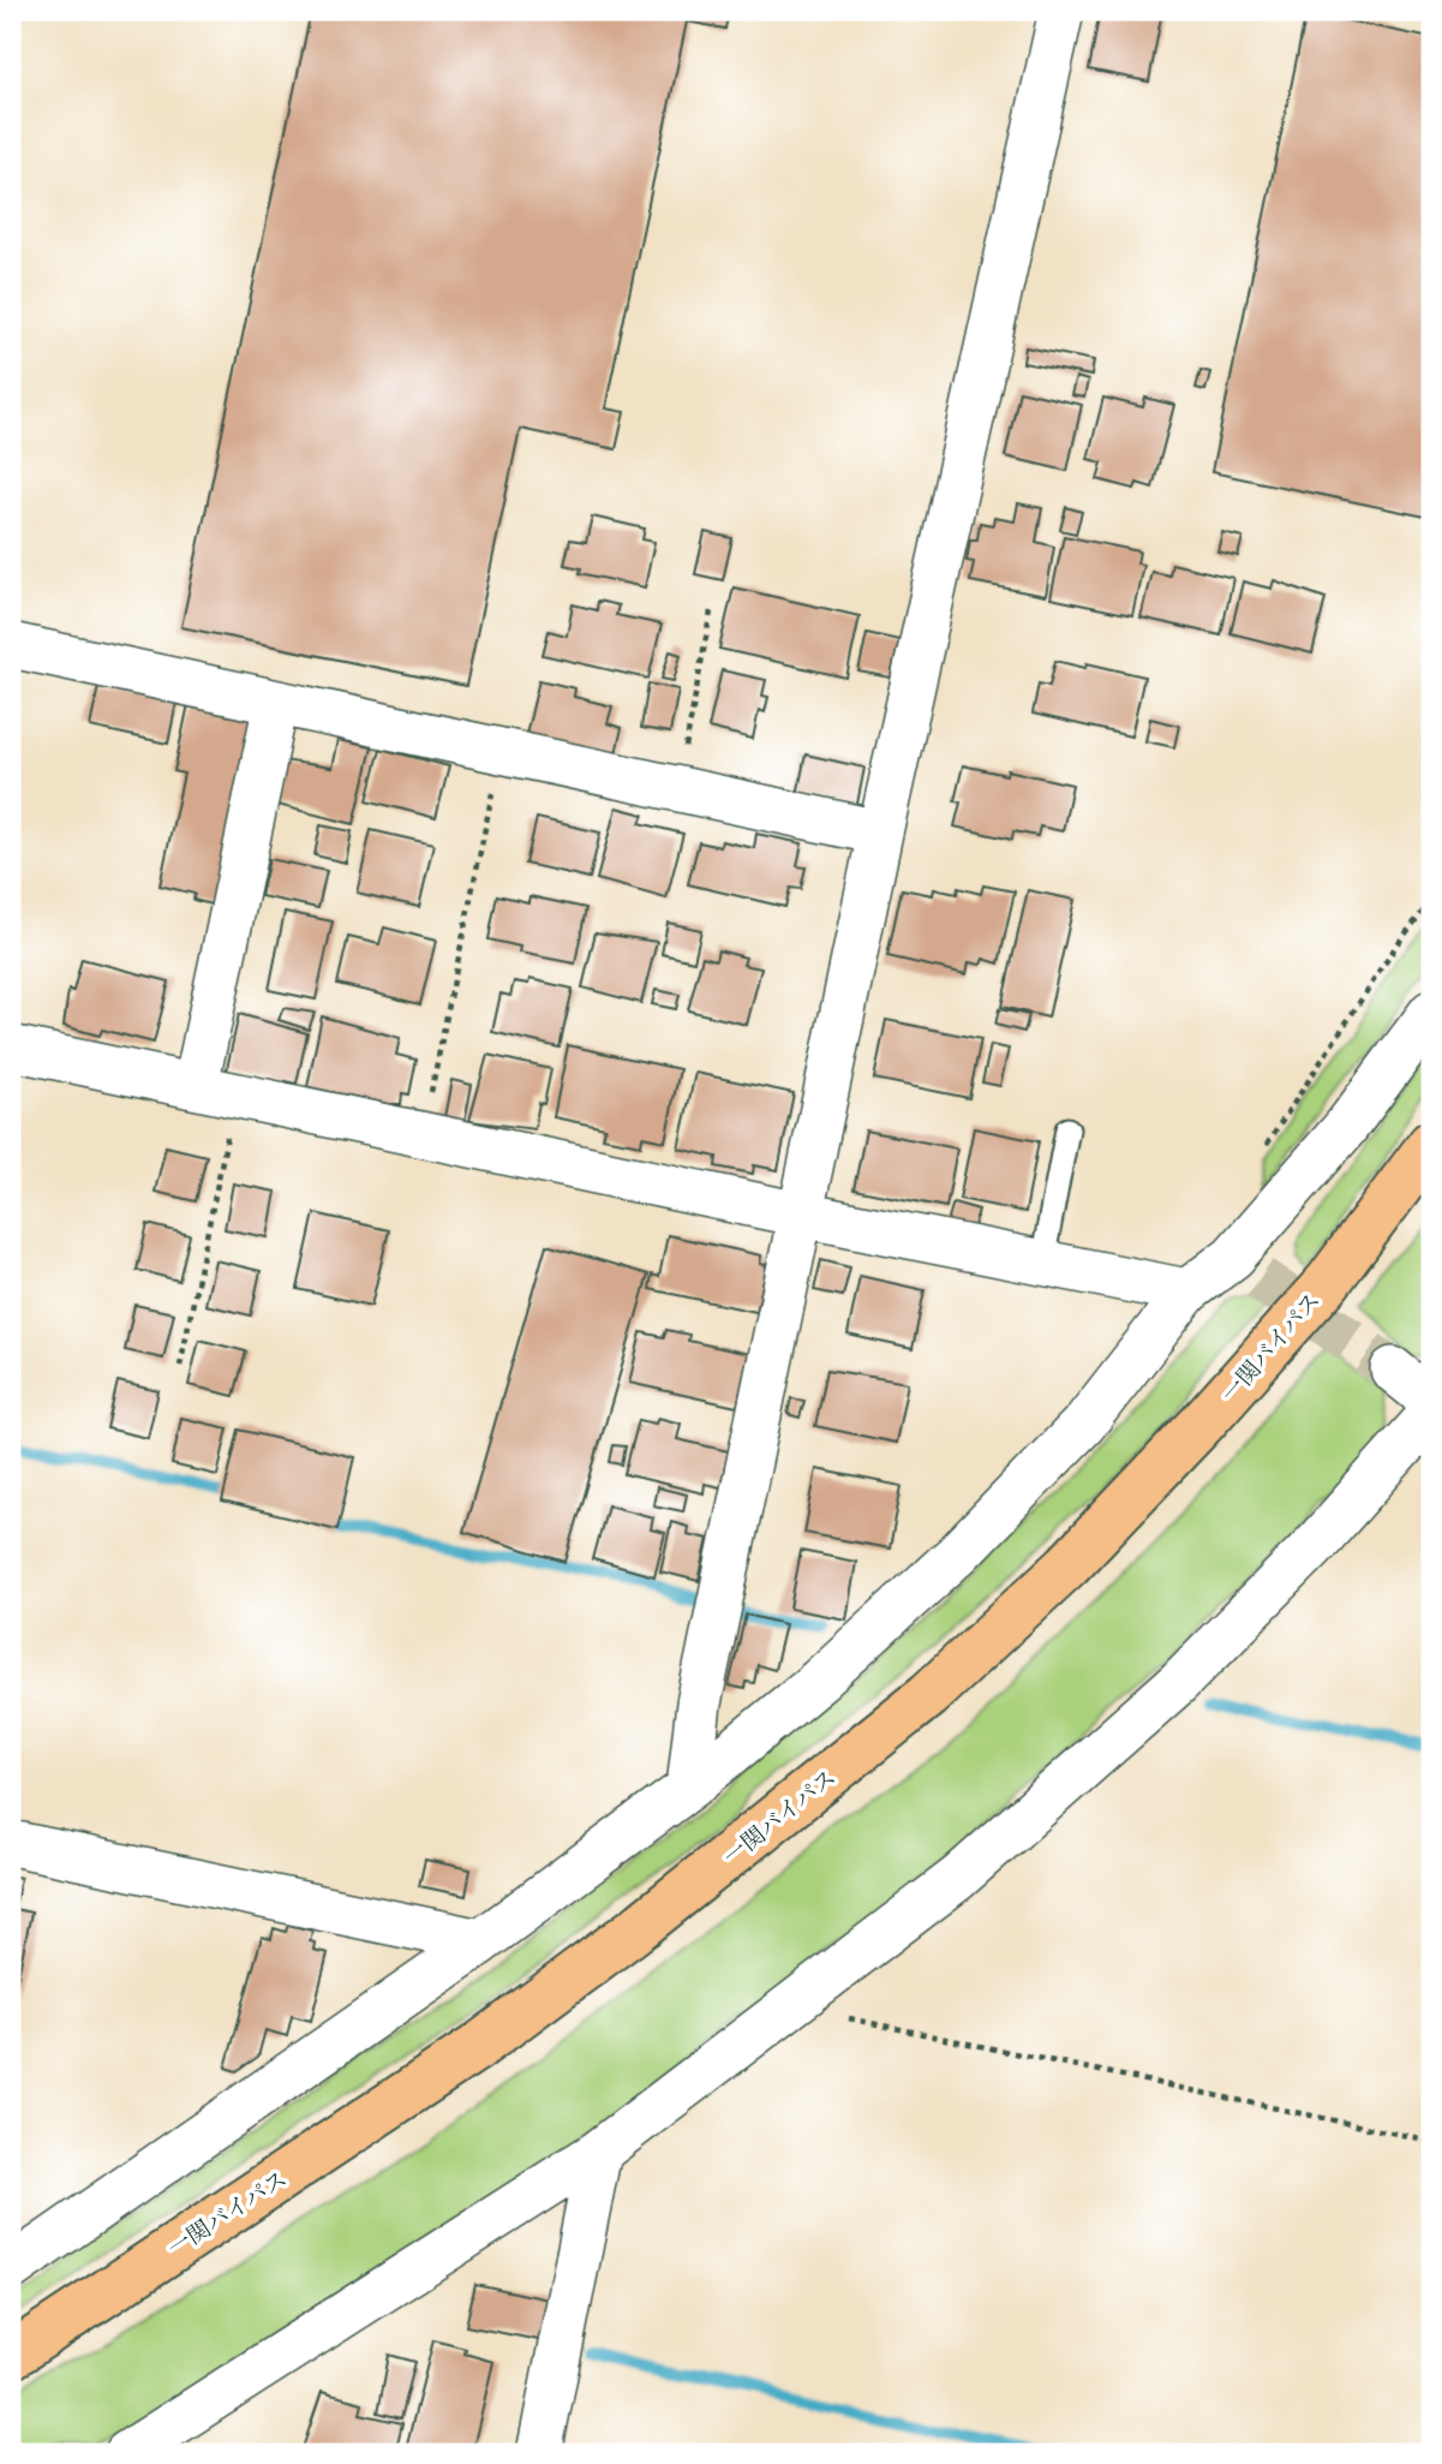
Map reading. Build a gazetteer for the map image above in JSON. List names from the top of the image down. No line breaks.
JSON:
{"streets":{"highway":["一関バイパス"]}}
